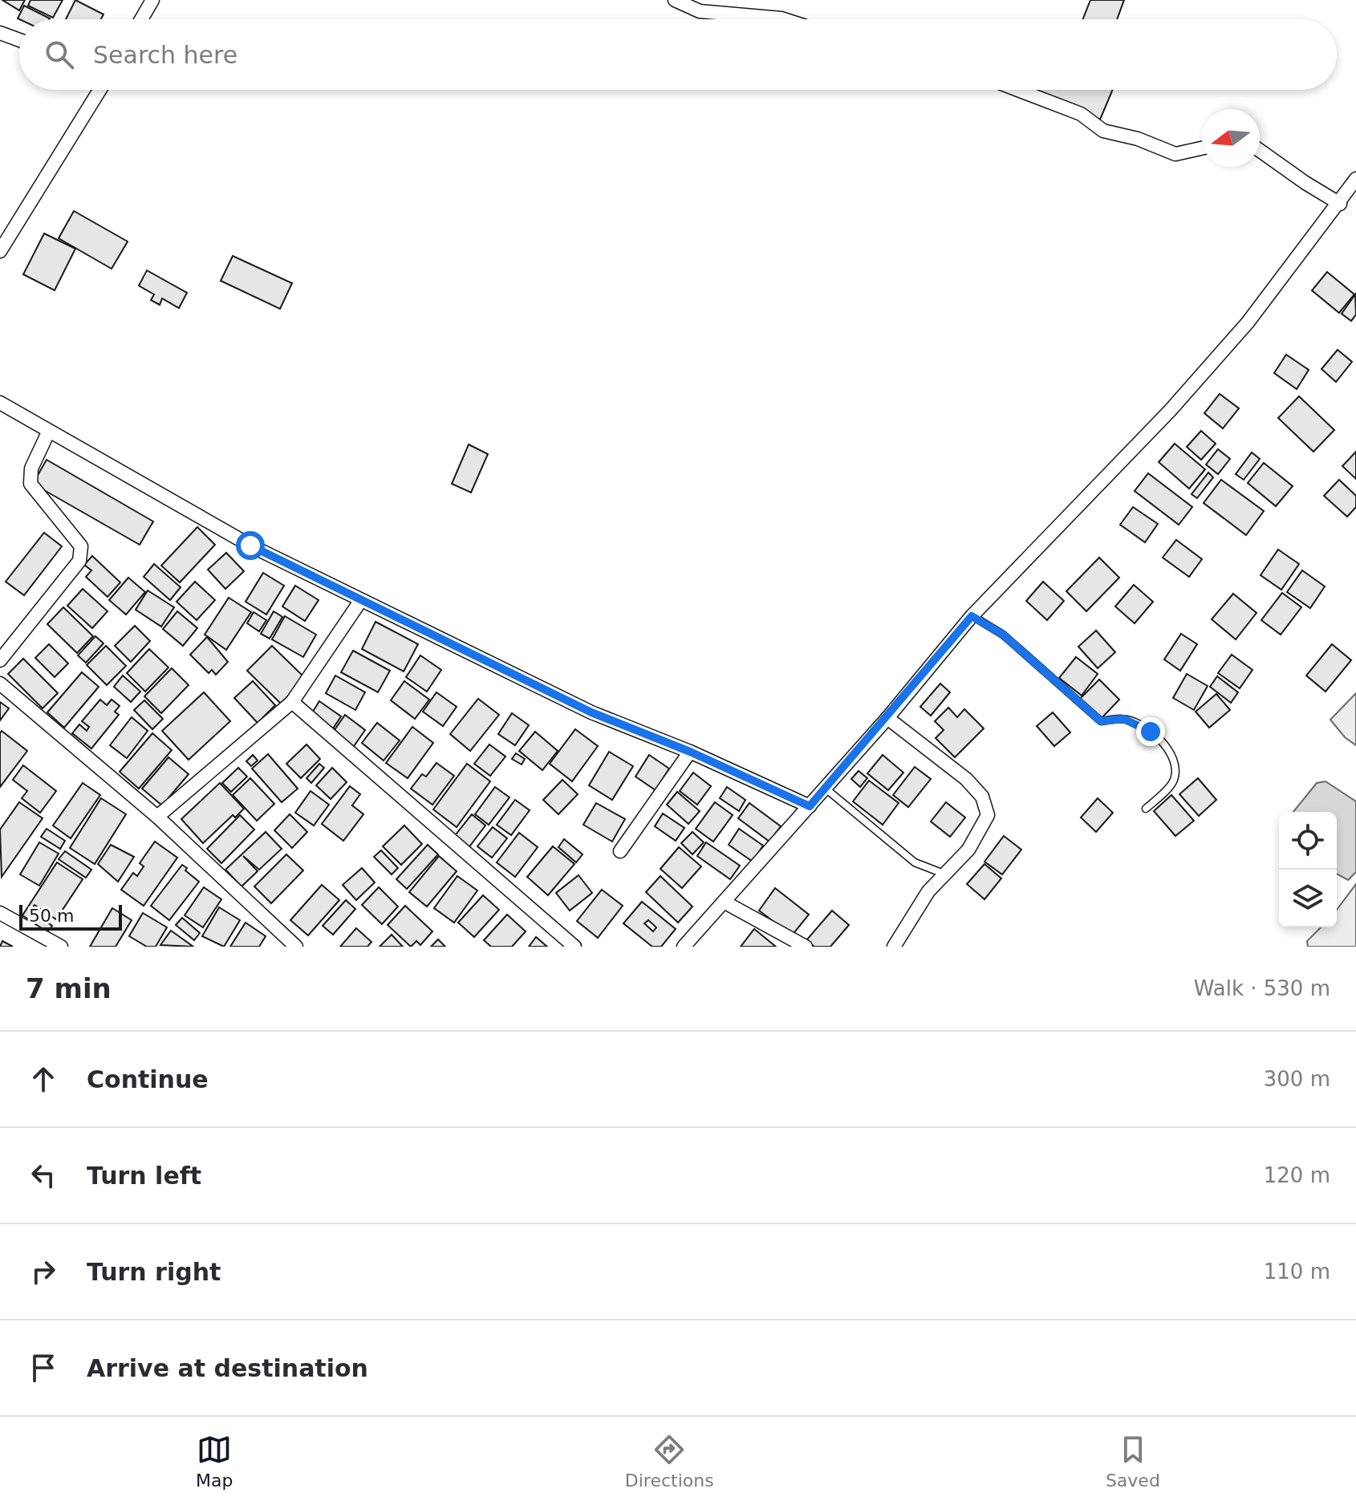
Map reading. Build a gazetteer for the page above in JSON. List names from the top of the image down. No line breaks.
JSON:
{"scale_bar":"50 m","north":"left","page":{"search":"Search here","scale":"50 m","heading":["7 min","Walk · 530 m"],"list":[["Continue","300 m"],["Turn left","120 m"],["Turn right","110 m"],"Arrive at destination"],"nav":["Map","Directions","Saved"]}}
